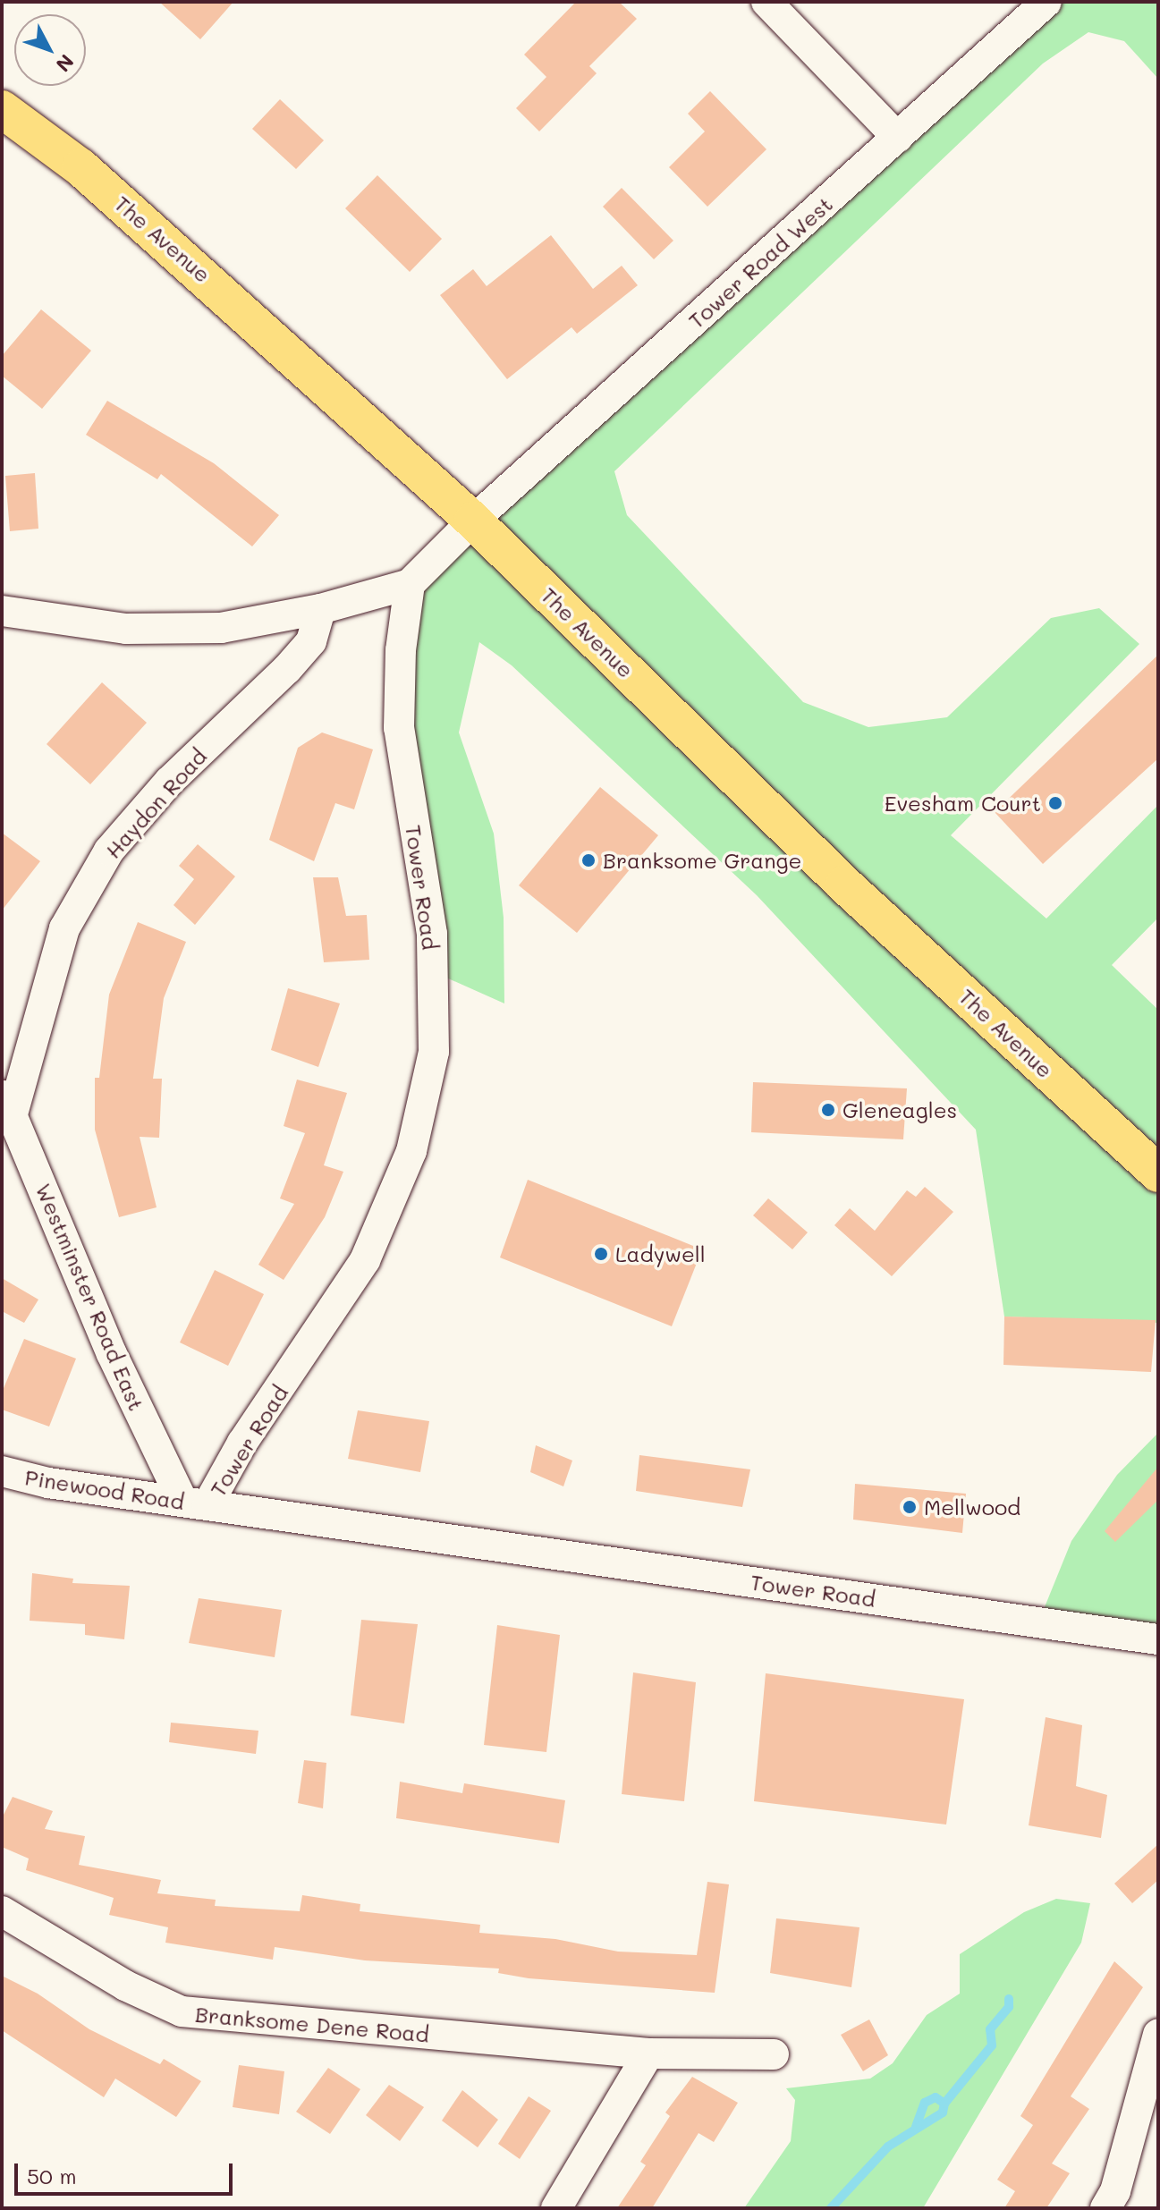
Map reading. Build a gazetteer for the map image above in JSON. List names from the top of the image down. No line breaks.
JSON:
{"streets":{"main road":["The Avenue"],"street":["Tower Road West","Haydon Road","Tower Road","Westminster Road East","Pinewood Road","Branksome Dene Road"]},"crossings":[["The Avenue","Tower Road West"],["Haydon Road","Westminster Road East"],["Tower Road","Westminster Road East"],["Tower Road","Pinewood Road"],["Westminster Road East","Pinewood Road"]],"places":["Evesham Court","Branksome Grange","Gleneagles","Ladywell","Mellwood"],"scale_bar":"50 m","north":"bottom right"}
